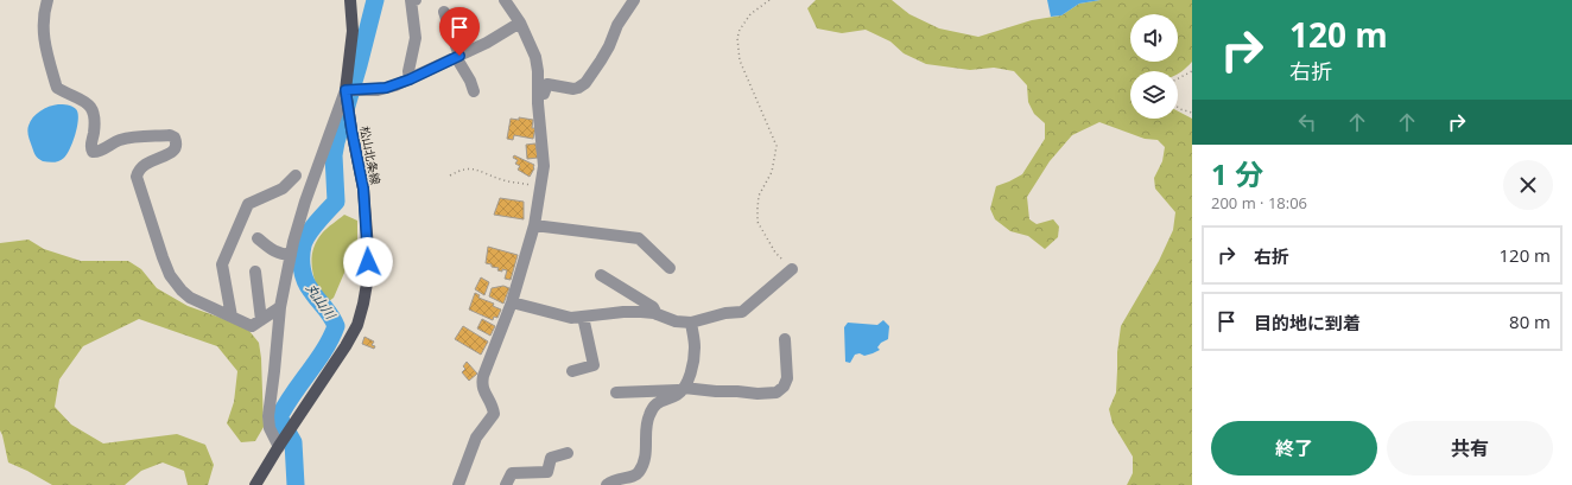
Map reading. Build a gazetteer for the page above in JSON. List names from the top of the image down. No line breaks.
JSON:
{"streets":{"main road":["松山北条線"]},"water":["丸山川"],"page":{"turn":["120 m","右折"],"heading":["1 分","200 m · 18:06"],"list":[{"name":"右折","value":"120 m"},{"name":"目的地に到着","value":"80 m"}],"buttons":["終了","共有"]}}
